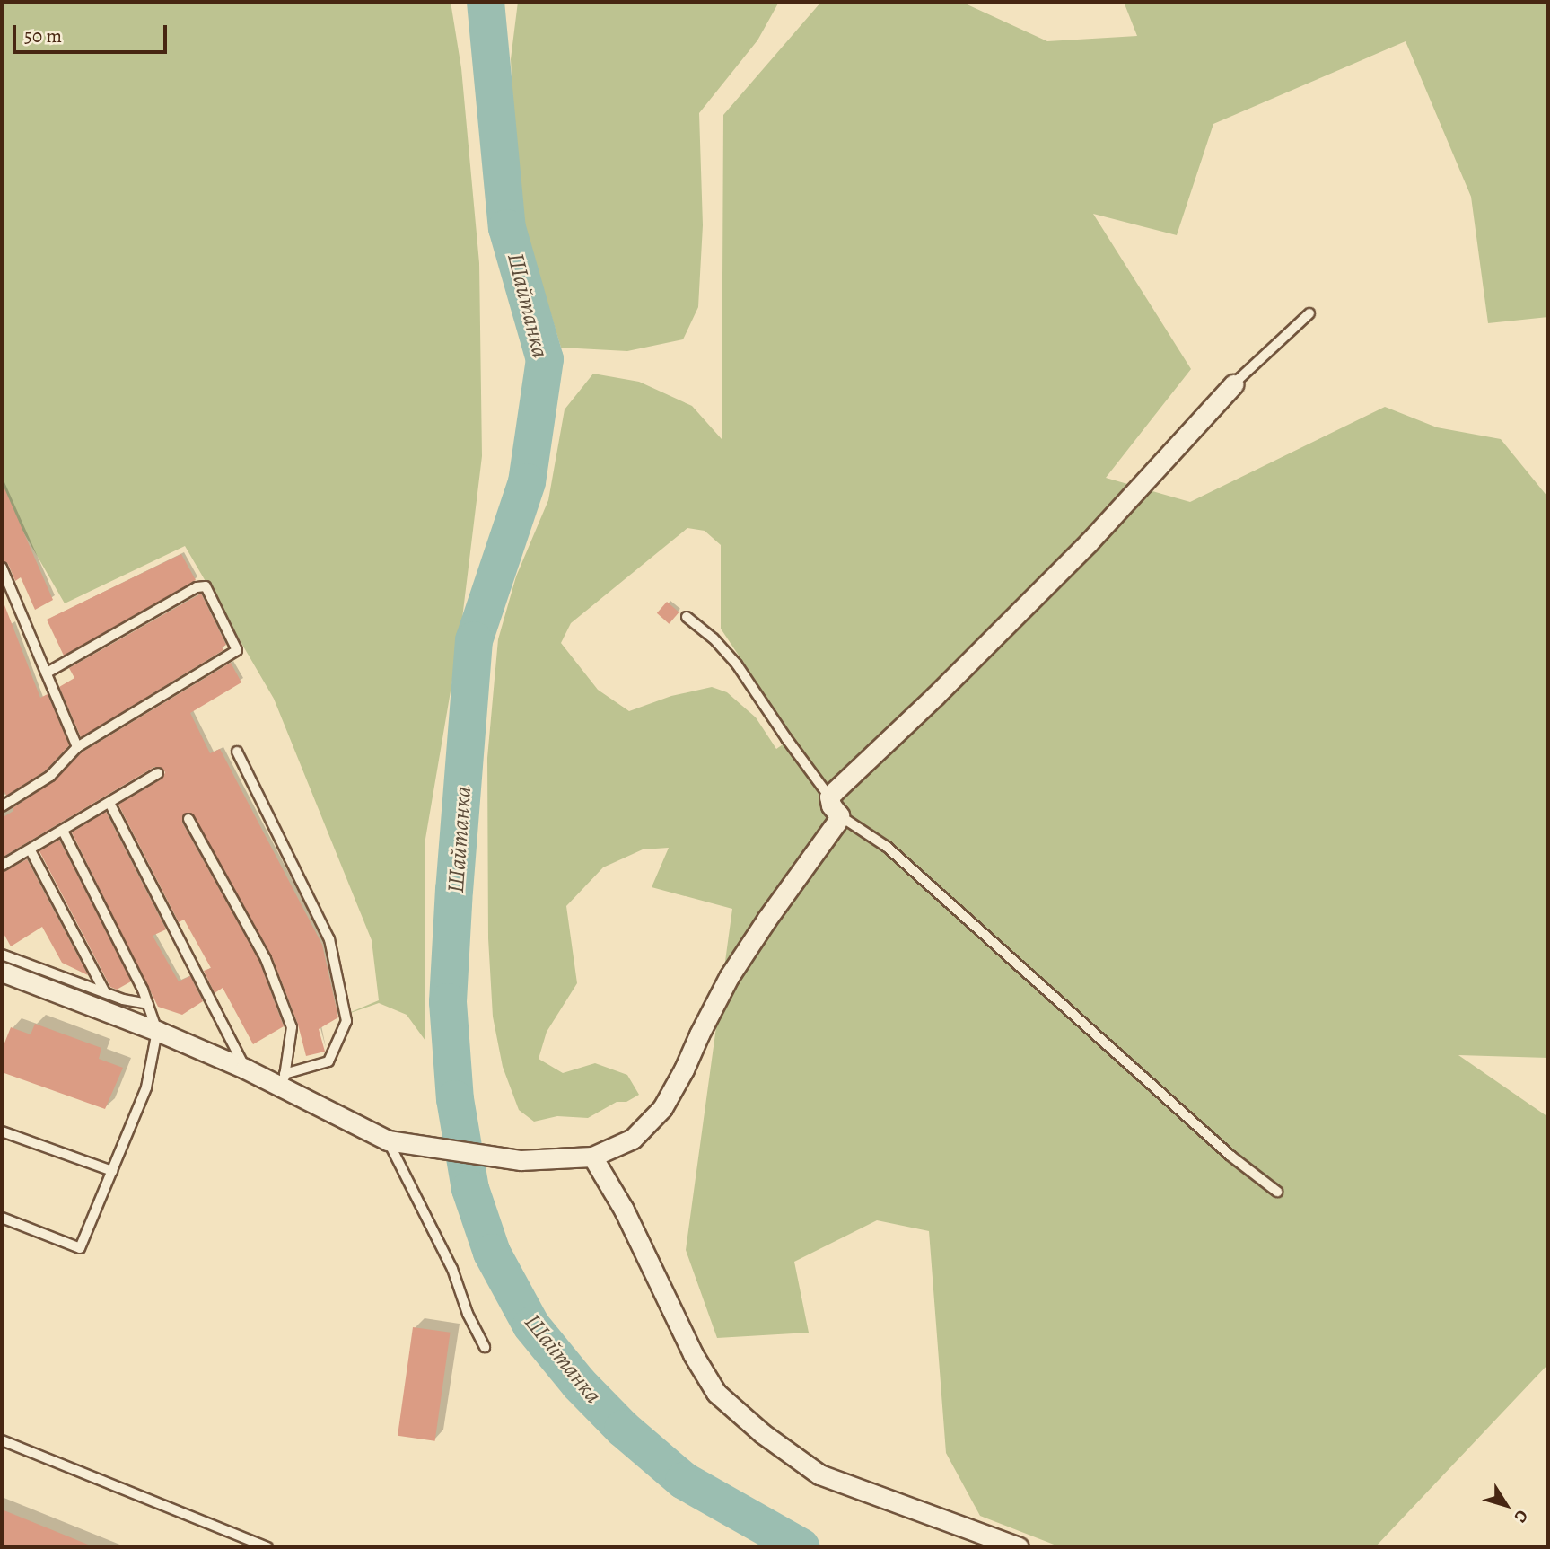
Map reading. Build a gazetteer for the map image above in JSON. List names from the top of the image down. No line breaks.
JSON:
{"water":["Шайтанка"],"scale_bar":"50 m","north":"bottom right"}
